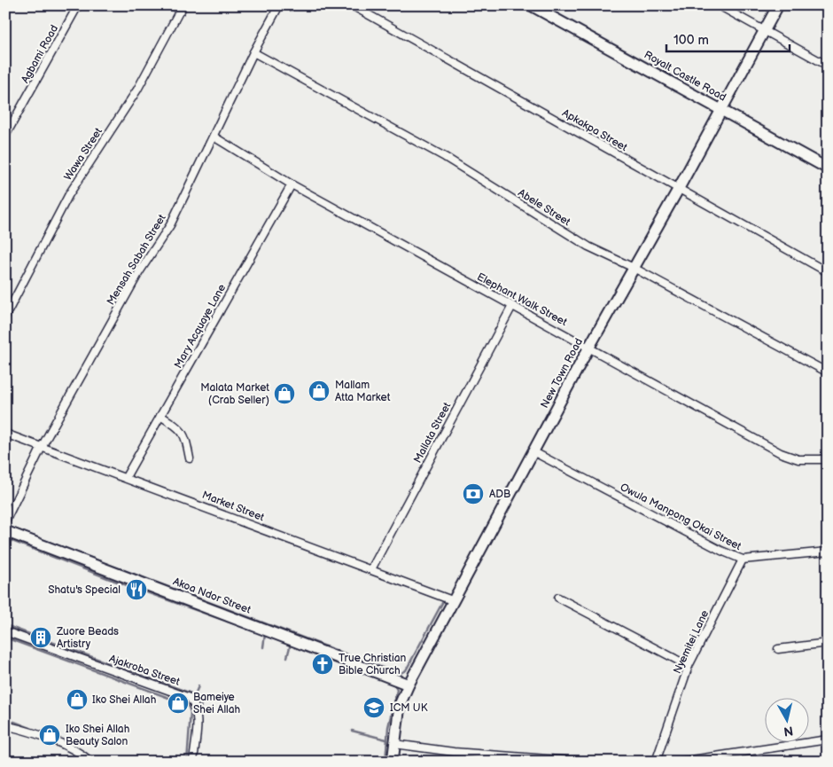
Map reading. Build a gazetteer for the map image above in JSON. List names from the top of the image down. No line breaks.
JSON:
{"streets":{"street":["Agbami Road","Royalt Castle Road","Apkakpa Street","Wawa Street","Abele Street","Mensah Sabah Street","Elephant Walk Street","Mary Acquaye Lane","New Town Road","Mallata Street","Market Street","Owula Manpong Okai Street","Akoa Ndor Street","Nyemitei Lane","Ajakroba Street"]},"crossings":[["Royalt Castle Road","New Town Road"],["Apkakpa Street","New Town Road"],["Abele Street","Mensah Sabah Street"],["Abele Street","New Town Road"],["Mensah Sabah Street","Elephant Walk Street"],["Mensah Sabah Street","Market Street"],["Elephant Walk Street","Mary Acquaye Lane"],["Elephant Walk Street","New Town Road"],["Elephant Walk Street","Mallata Street"],["Mary Acquaye Lane","Market Street"],["New Town Road","Market Street"],["New Town Road","Owula Manpong Okai Street"],["New Town Road","Akoa Ndor Street"],["Mallata Street","Market Street"],["Owula Manpong Okai Street","Nyemitei Lane"]],"places":{"shop":["Mallam Atta Market","Malata Market (Crab Seller)","Iko Shei Allah","Bameiye Shei Allah","Iko Shei Allah Beauty Salon"],"bank":["ADB"],"restaurant":["Shatu's Special"],"building":["Zuore Beads Artistry"],"church":["True Christian Bible Church"],"school or university":["ICM UK"]},"scale_bar":"100 m","north":"bottom"}
